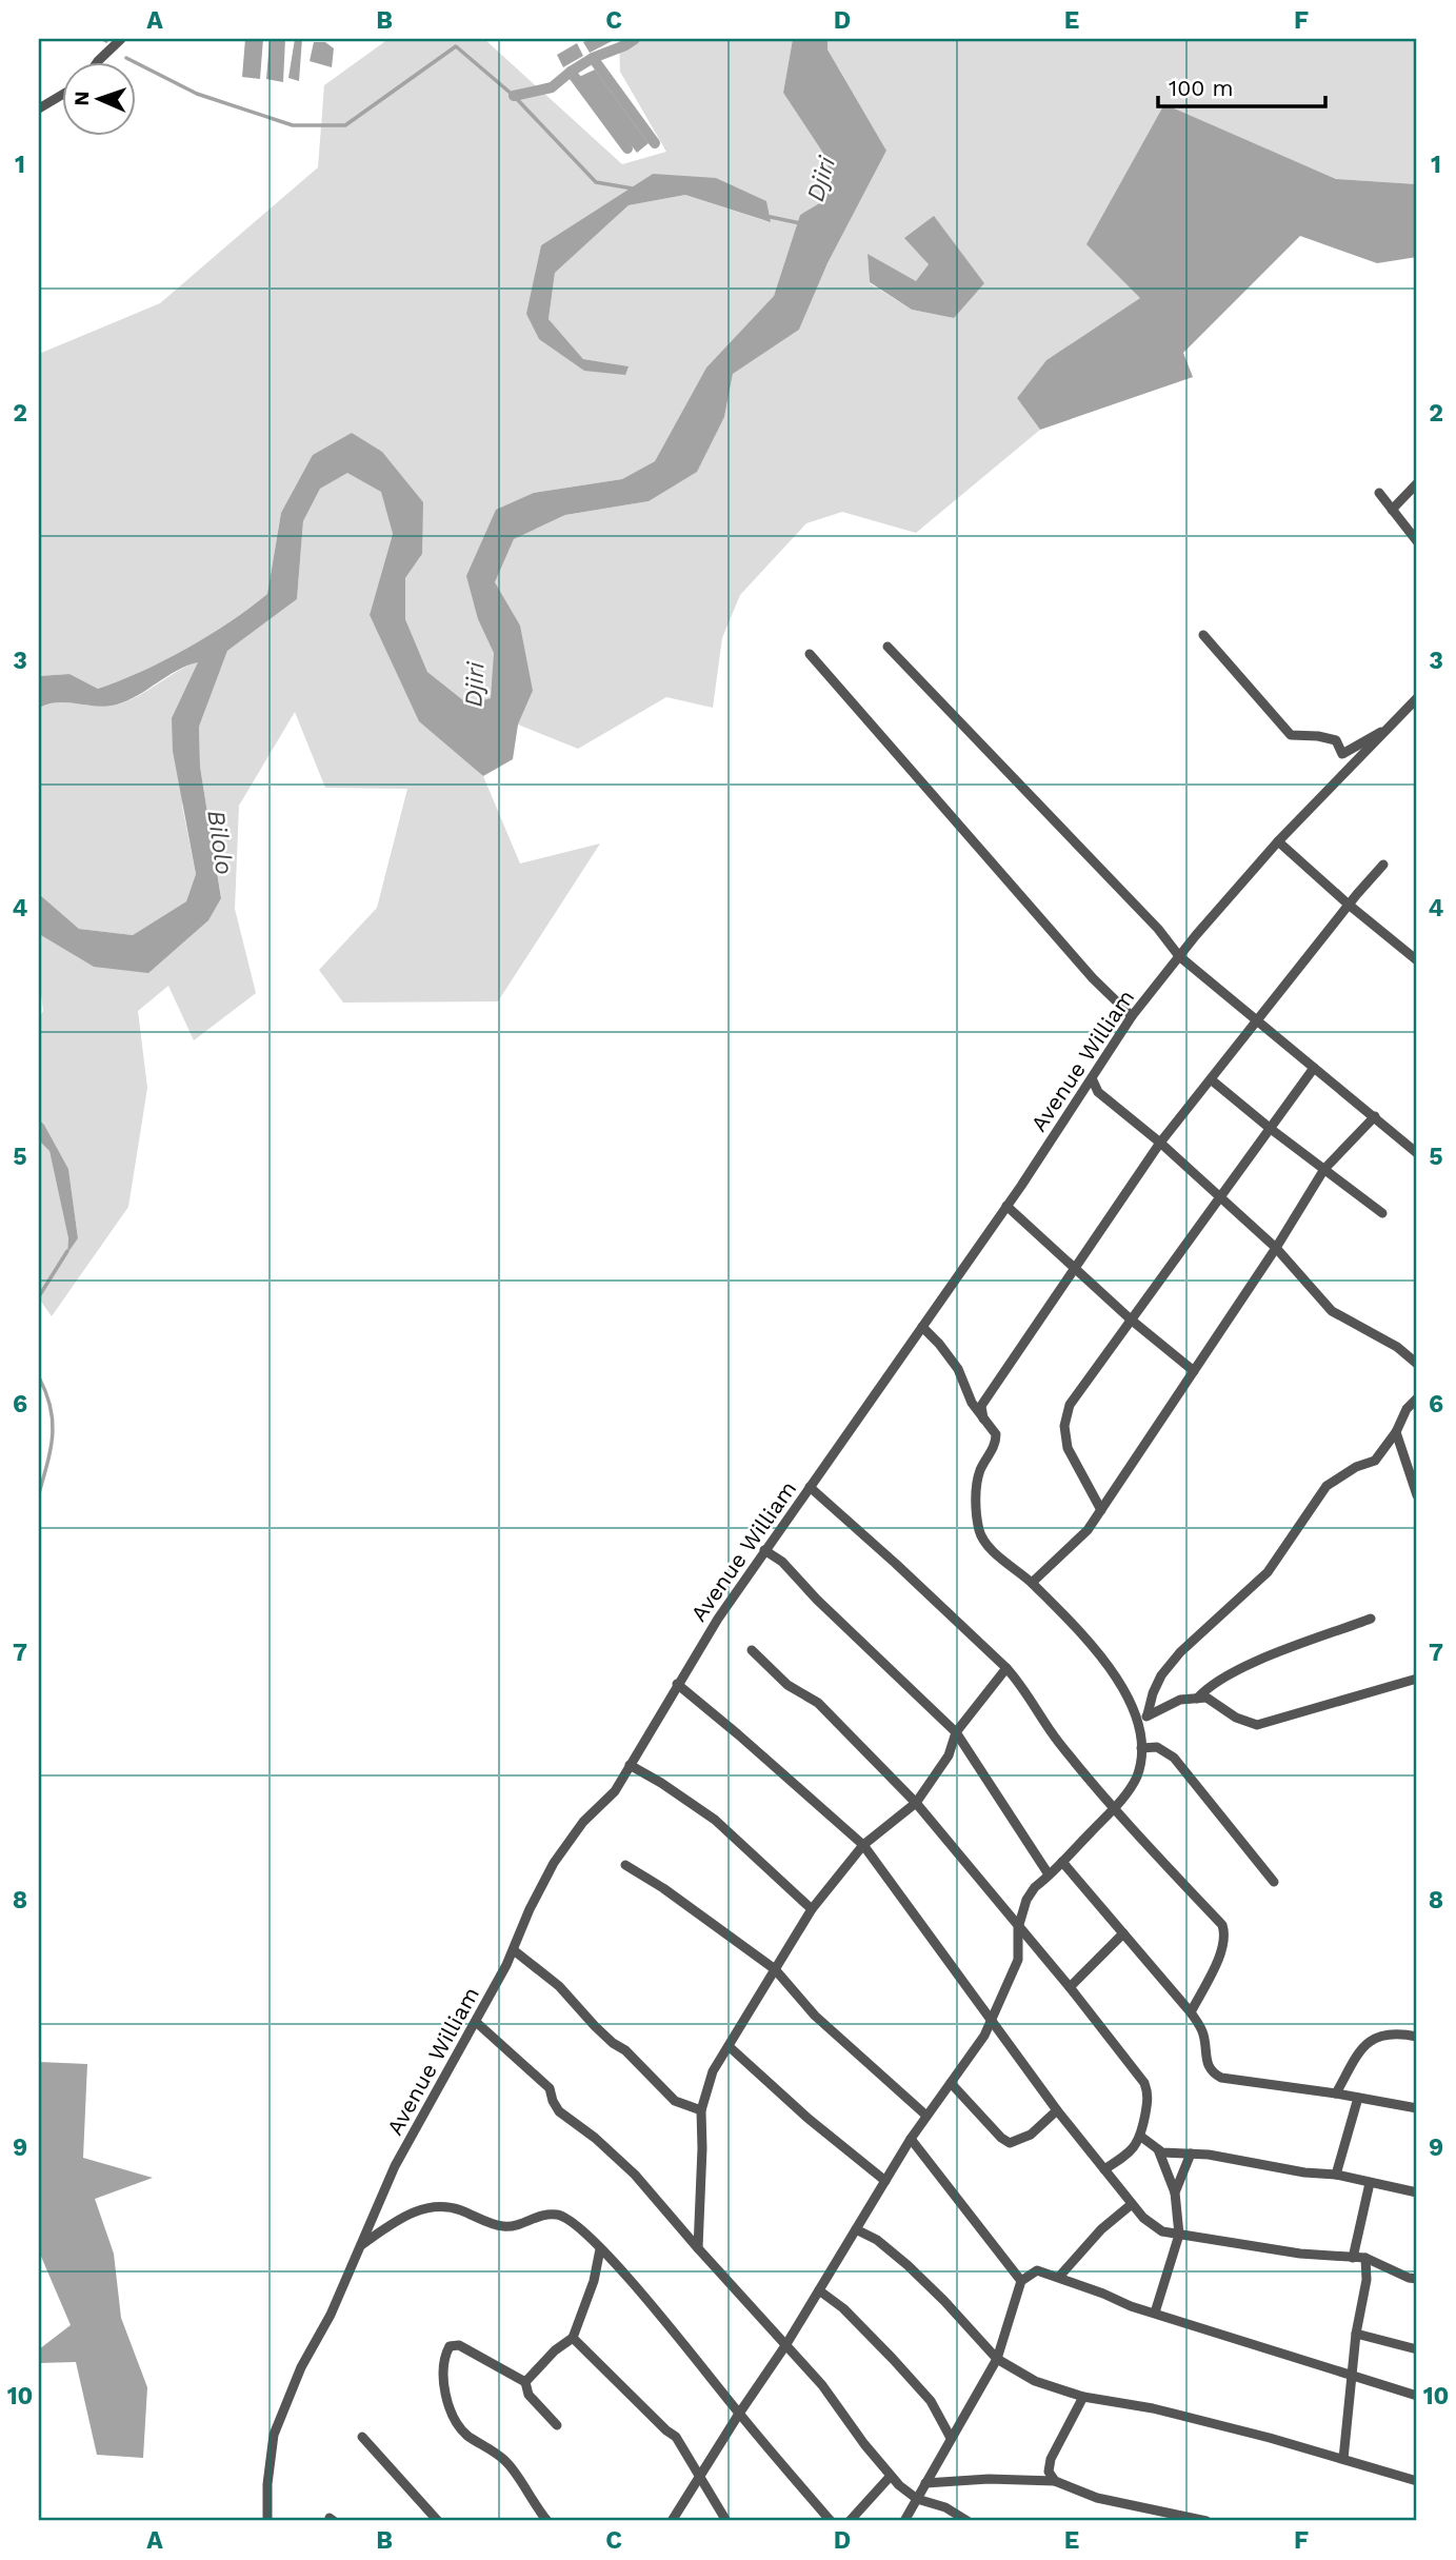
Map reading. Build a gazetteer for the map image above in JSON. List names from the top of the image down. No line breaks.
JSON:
{"streets":{"street":["Avenue William"]},"water":["Djiri","Bilolo"],"scale_bar":"100 m","north":"left","grid":{"columns":["A","B","C","D","E","F"],"rows":["1","2","3","4","5","6","7","8","9","10"]}}
